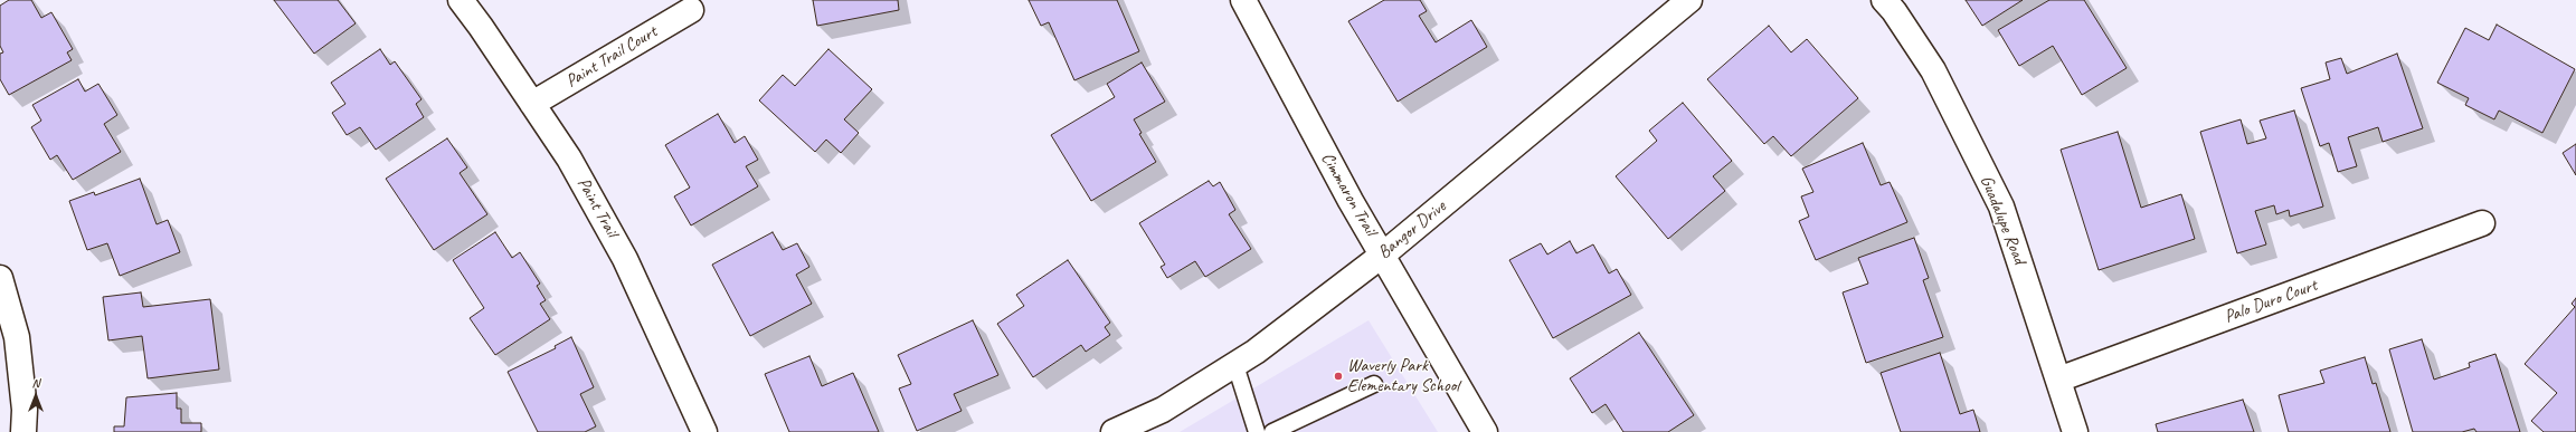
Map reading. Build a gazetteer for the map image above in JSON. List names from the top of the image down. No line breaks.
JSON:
{"streets":{"street":["Paint Trail Court","Cimmaron Trail","Paint Trail","Guadalupe Road","Bangor Drive","Palo Duro Court"]},"crossings":[["Paint Trail Court","Paint Trail"],["Cimmaron Trail","Bangor Drive"],["Guadalupe Road","Palo Duro Court"]],"places":["Waverly Park Elementary School"],"north":"top"}
